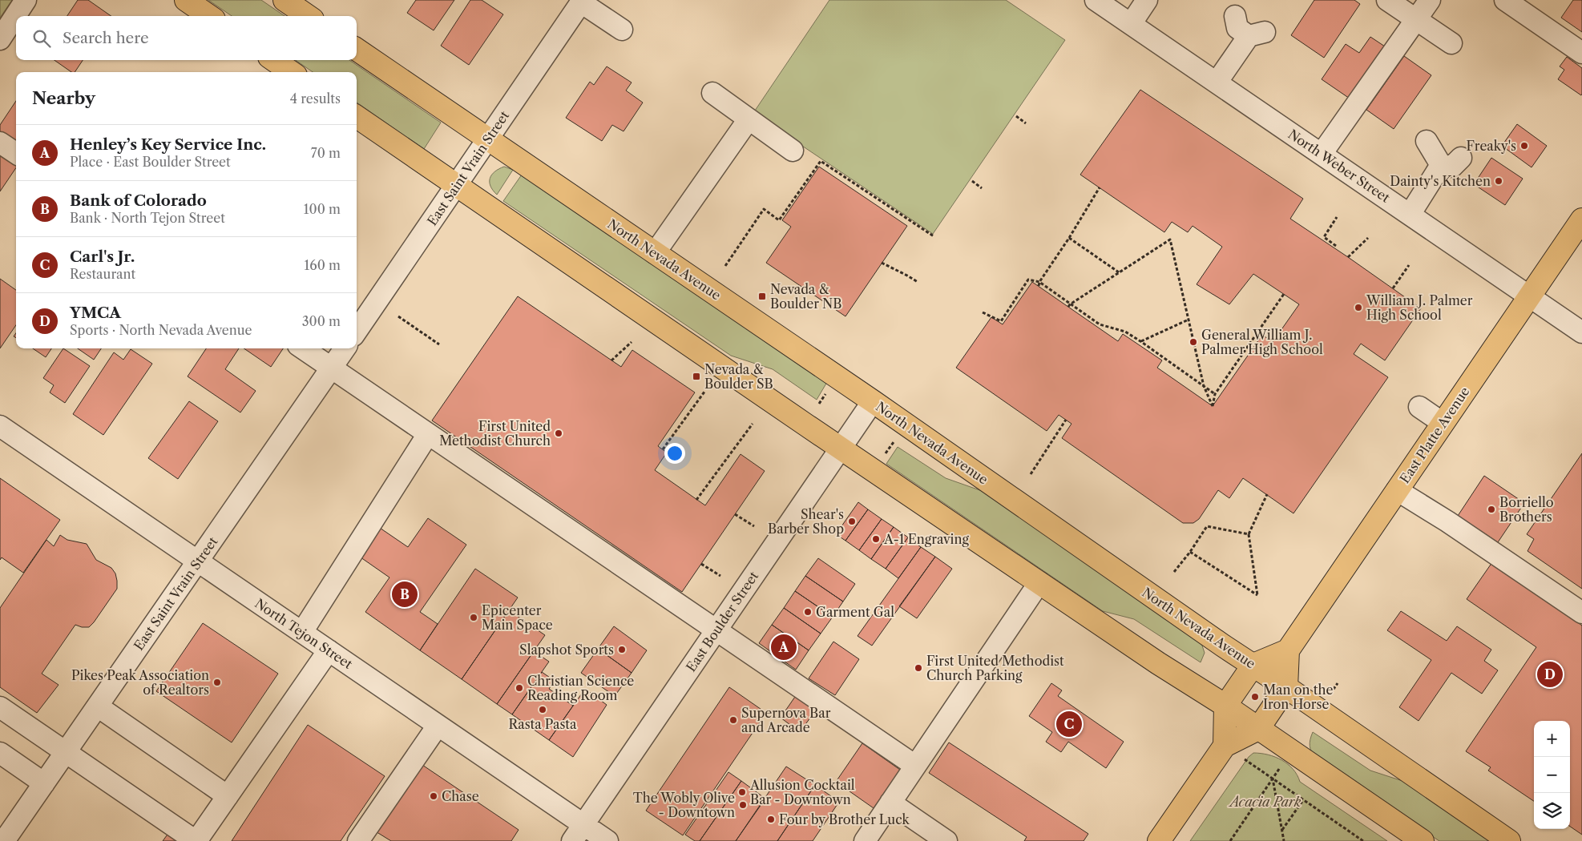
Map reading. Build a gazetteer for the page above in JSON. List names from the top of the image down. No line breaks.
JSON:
{"streets":{"main road":["North Nevada Avenue","East Platte Avenue"],"street":["North Weber Street","East Saint Vrain Street","East Boulder Street","North Tejon Street"]},"crossings":[["North Weber Street","East Platte Avenue"],["East Saint Vrain Street","North Nevada Avenue"],["East Saint Vrain Street","North Tejon Street"],["North Nevada Avenue","East Boulder Street"],["East Boulder Street","North Tejon Street"]],"parks":["Acacia Park"],"places":{"other":["Freaky's","Dainty's Kitchen","William J. Palmer High School","General William J. Palmer High School","First United Methodist Church","Borriello Brothers","Shear's Barber Shop","A-1 Engraving","Garment Gal","Epicenter Main Space","Slapshot Sports","First United Methodist Church Parking","Pikes Peak Association of Realtors","Christian Science Reading Room","Man on the Iron Horse","Rasta Pasta","Supernova Bar and Arcade","Allusion Cocktail Bar - Downtown","Chase","The Wobly Olive - Downtown","Four by Brother Luck"],"transit":["Nevada & Boulder NB","Nevada & Boulder SB"]},"page":{"search":"Search here","heading":["Nearby","4 results"],"list":[{"mark":"A","name":"Henley’s Key Service Inc.","note":"Place · East Boulder Street","value":"70 m"},{"mark":"B","name":"Bank of Colorado","note":"Bank · North Tejon Street","value":"100 m"},{"mark":"C","name":"Carl's Jr.","note":"Restaurant","value":"160 m"},{"mark":"D","name":"YMCA","note":"Sports · North Nevada Avenue","value":"300 m"}],"pins":["B","A","D","C"],"map_buttons":["+","−"]}}
